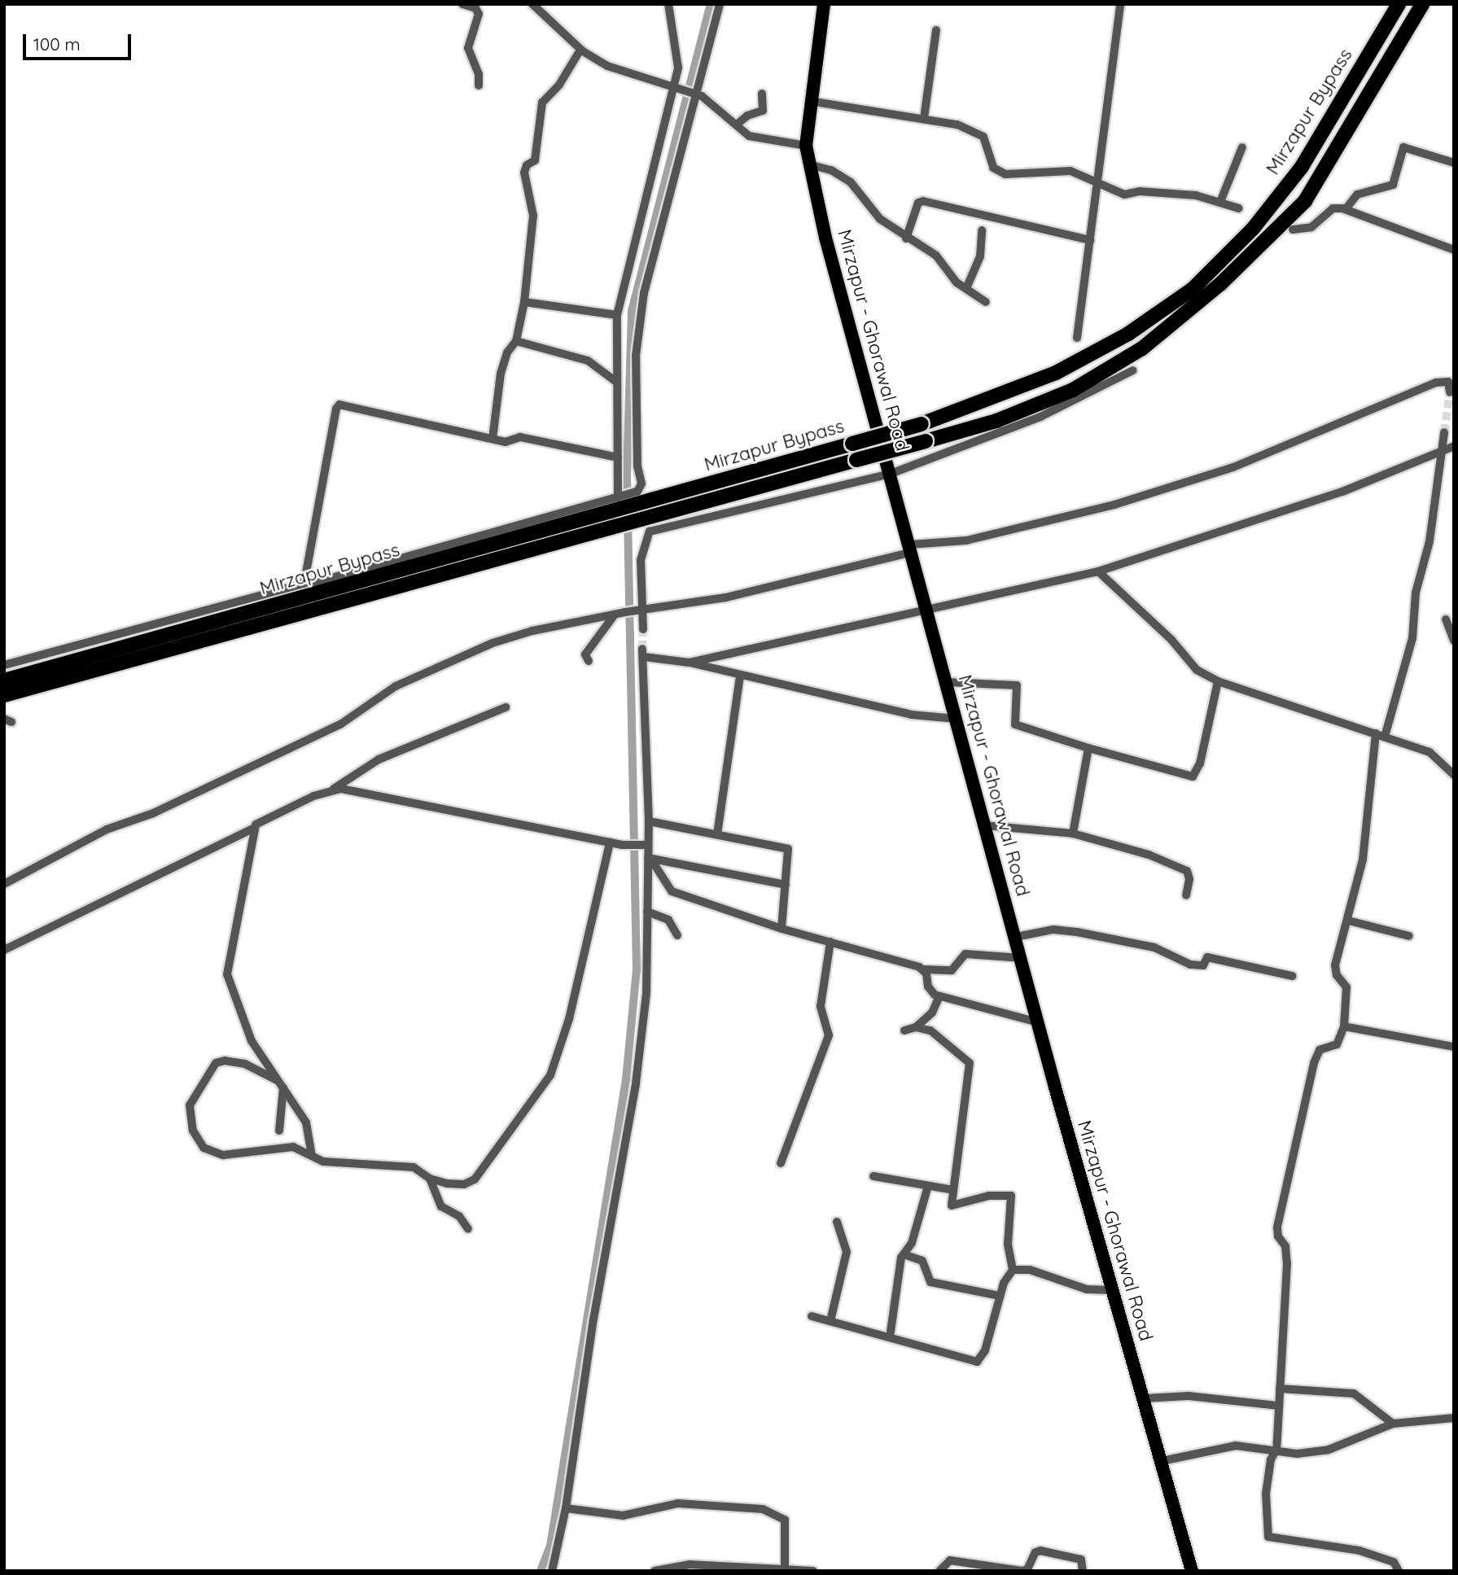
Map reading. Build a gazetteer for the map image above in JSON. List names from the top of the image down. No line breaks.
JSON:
{"streets":{"highway":["Mirzapur Bypass"],"main road":["Mirzapur - Ghorawal Road"]},"scale_bar":"100 m"}
